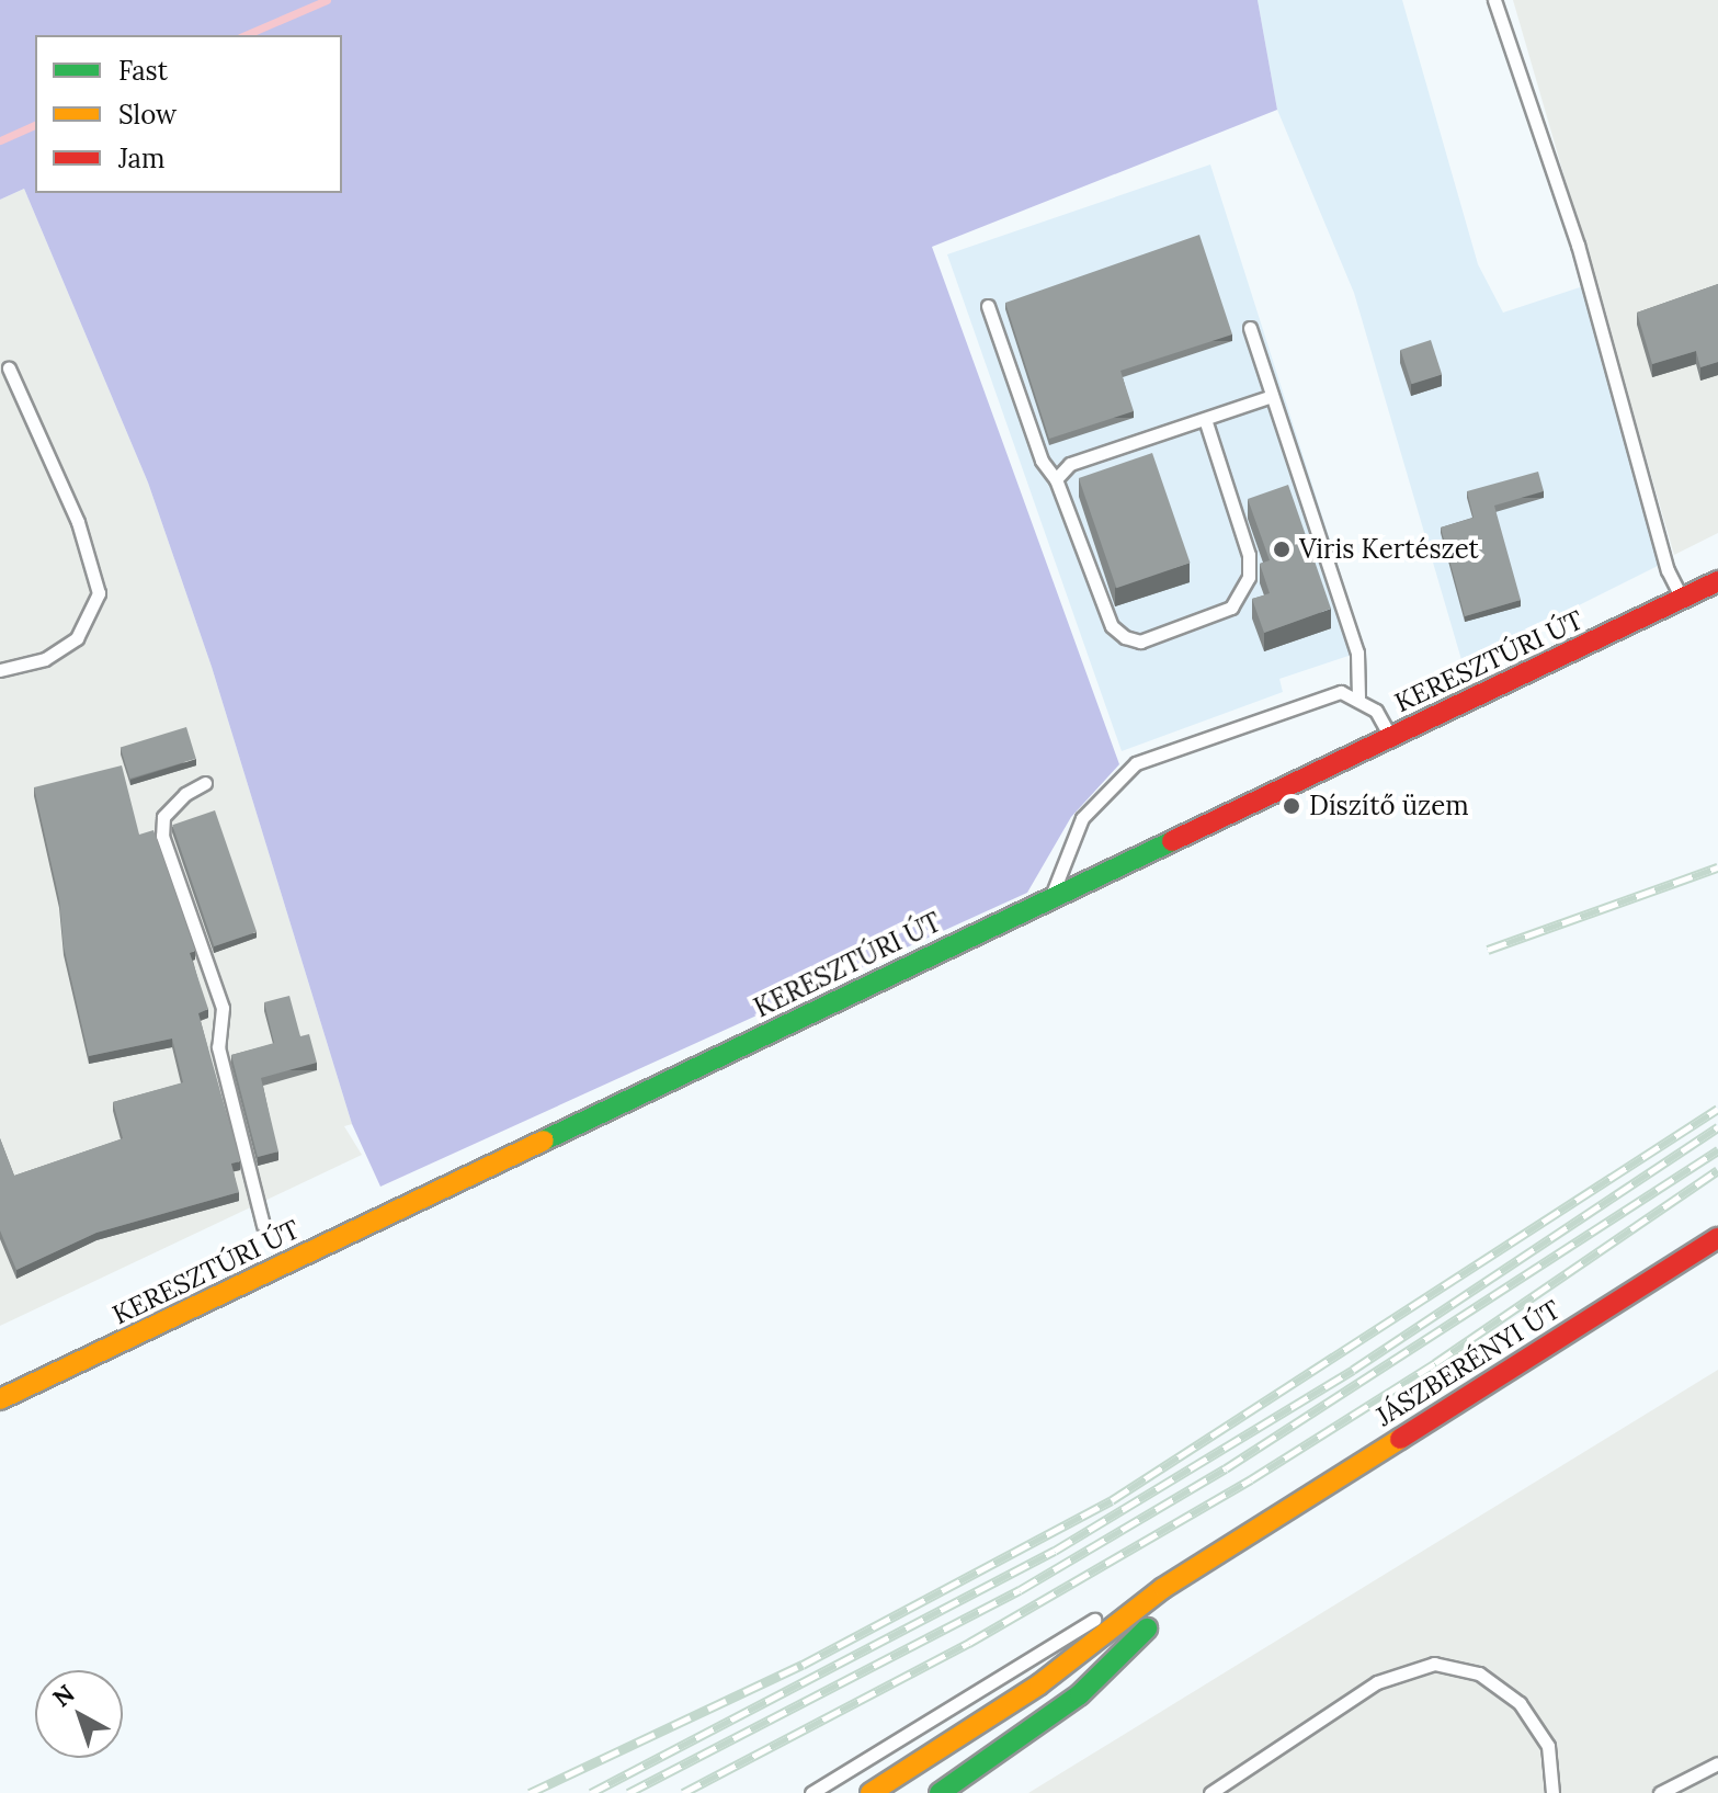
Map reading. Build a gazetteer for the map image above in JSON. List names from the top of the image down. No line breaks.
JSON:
{"streets":{"main road":["KERESZTÚRI ÚT","JÁSZBERÉNYI ÚT"]},"places":["Viris Kertészet","Díszítő üzem"],"legend":["Fast","Slow","Jam"],"north":"top left"}
